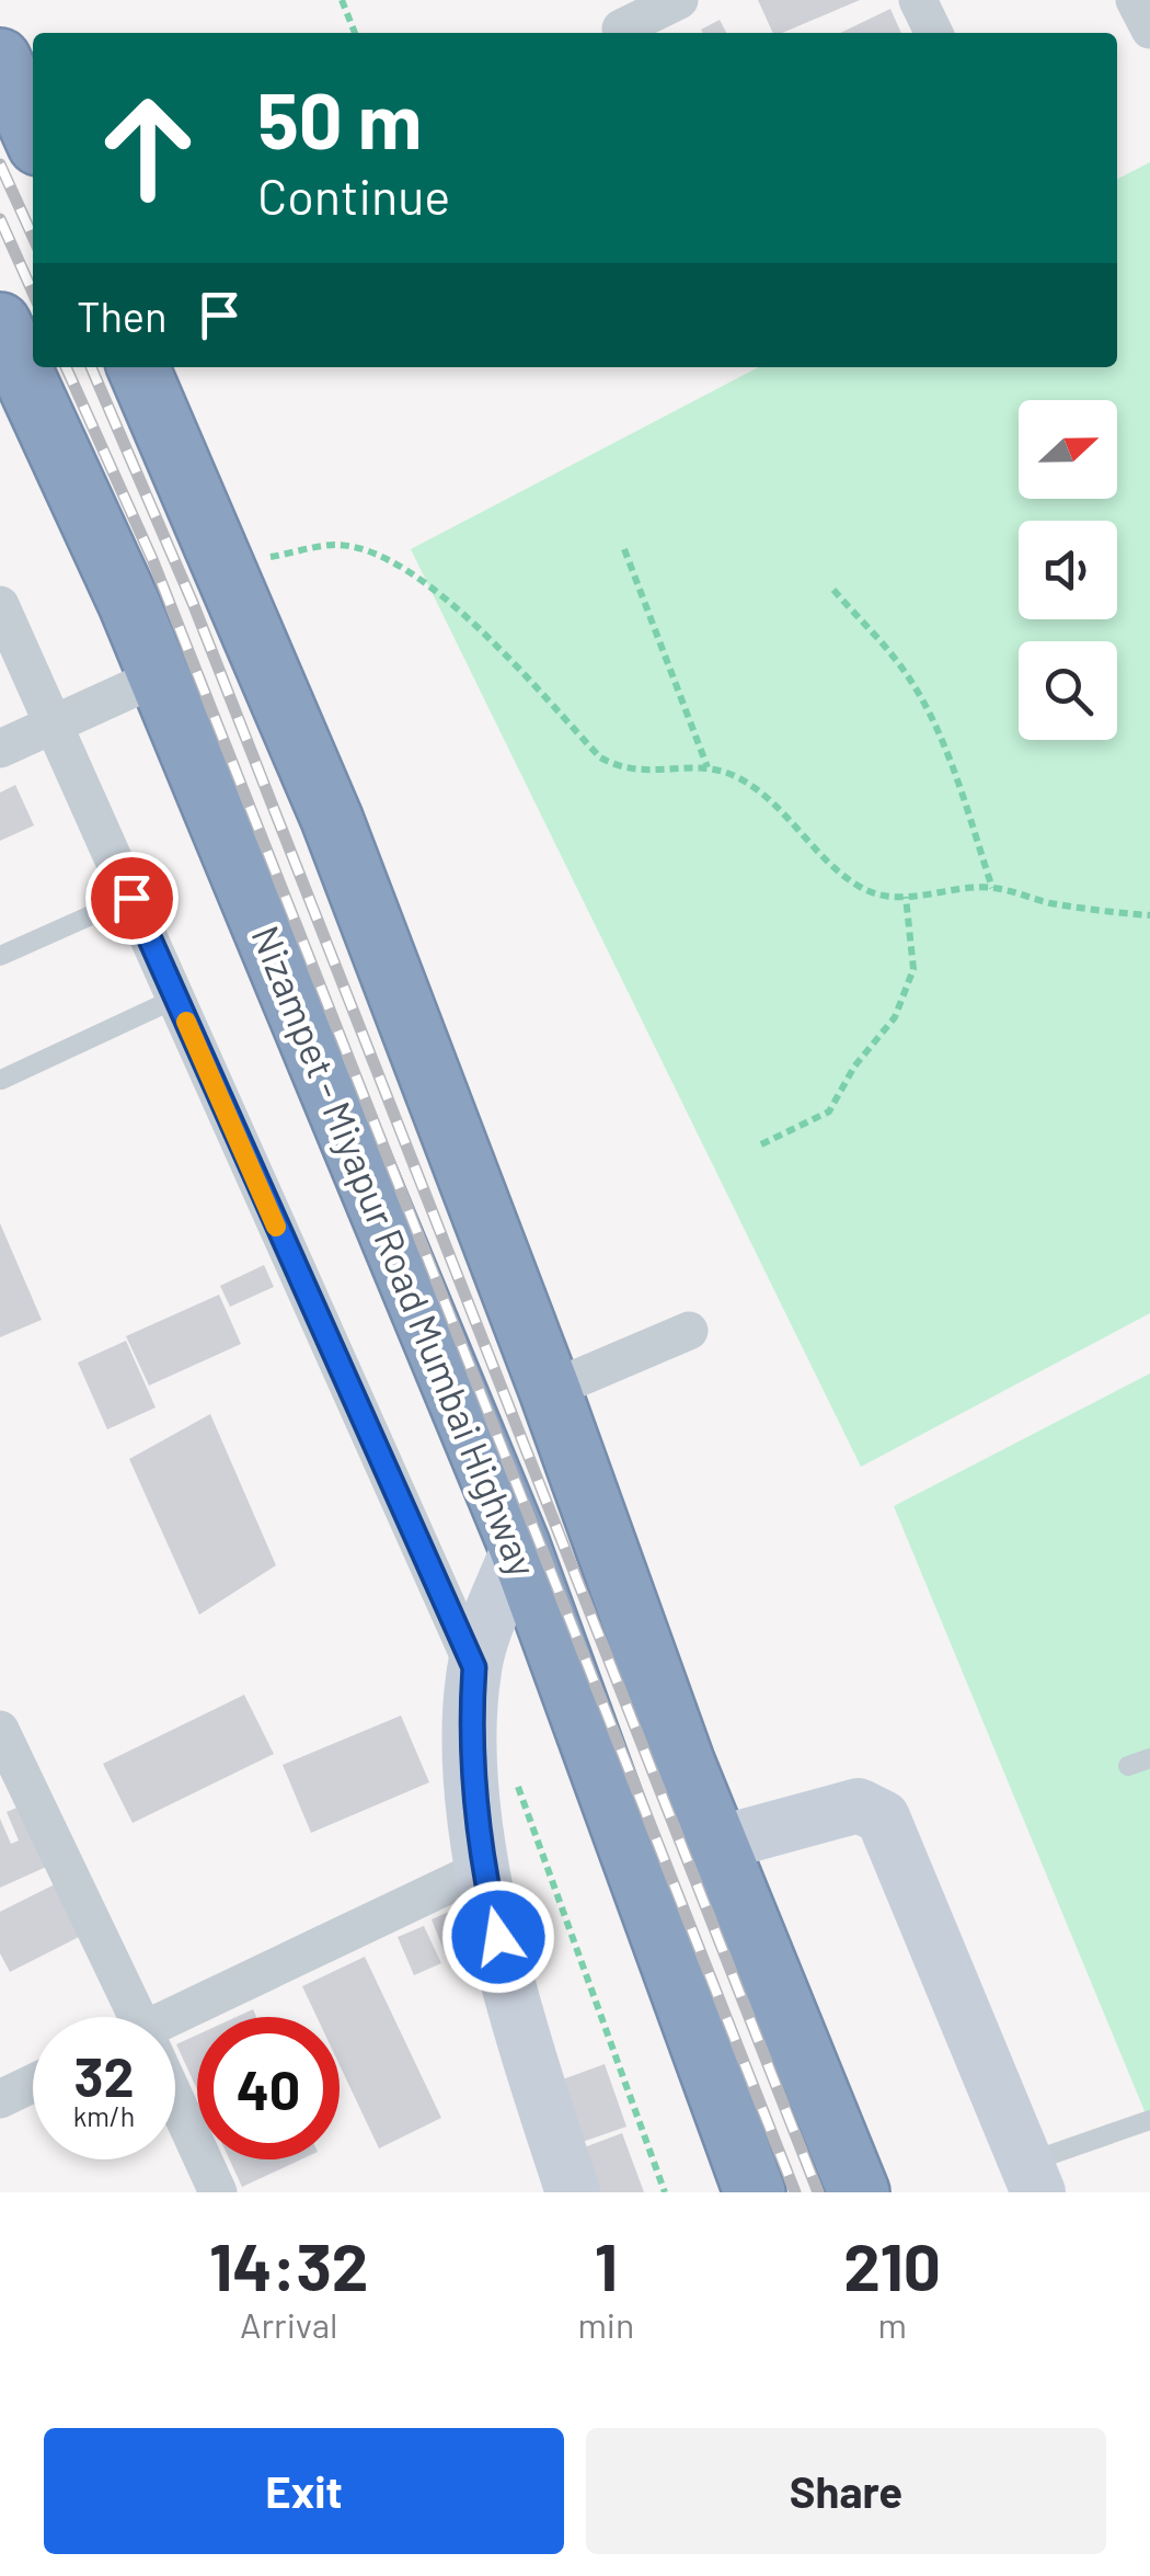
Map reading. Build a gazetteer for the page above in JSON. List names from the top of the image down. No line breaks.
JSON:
{"streets":{"highway":["Nizampet - Miyapur Road Mumbai Highway"]},"north":"right","page":{"turn":["50 m","Continue"],"then":"Then","speed":"32 km/h","limit":"40","eta":["14:32","Arrival","1","min","210","m"],"buttons":["Exit","Share"]}}
